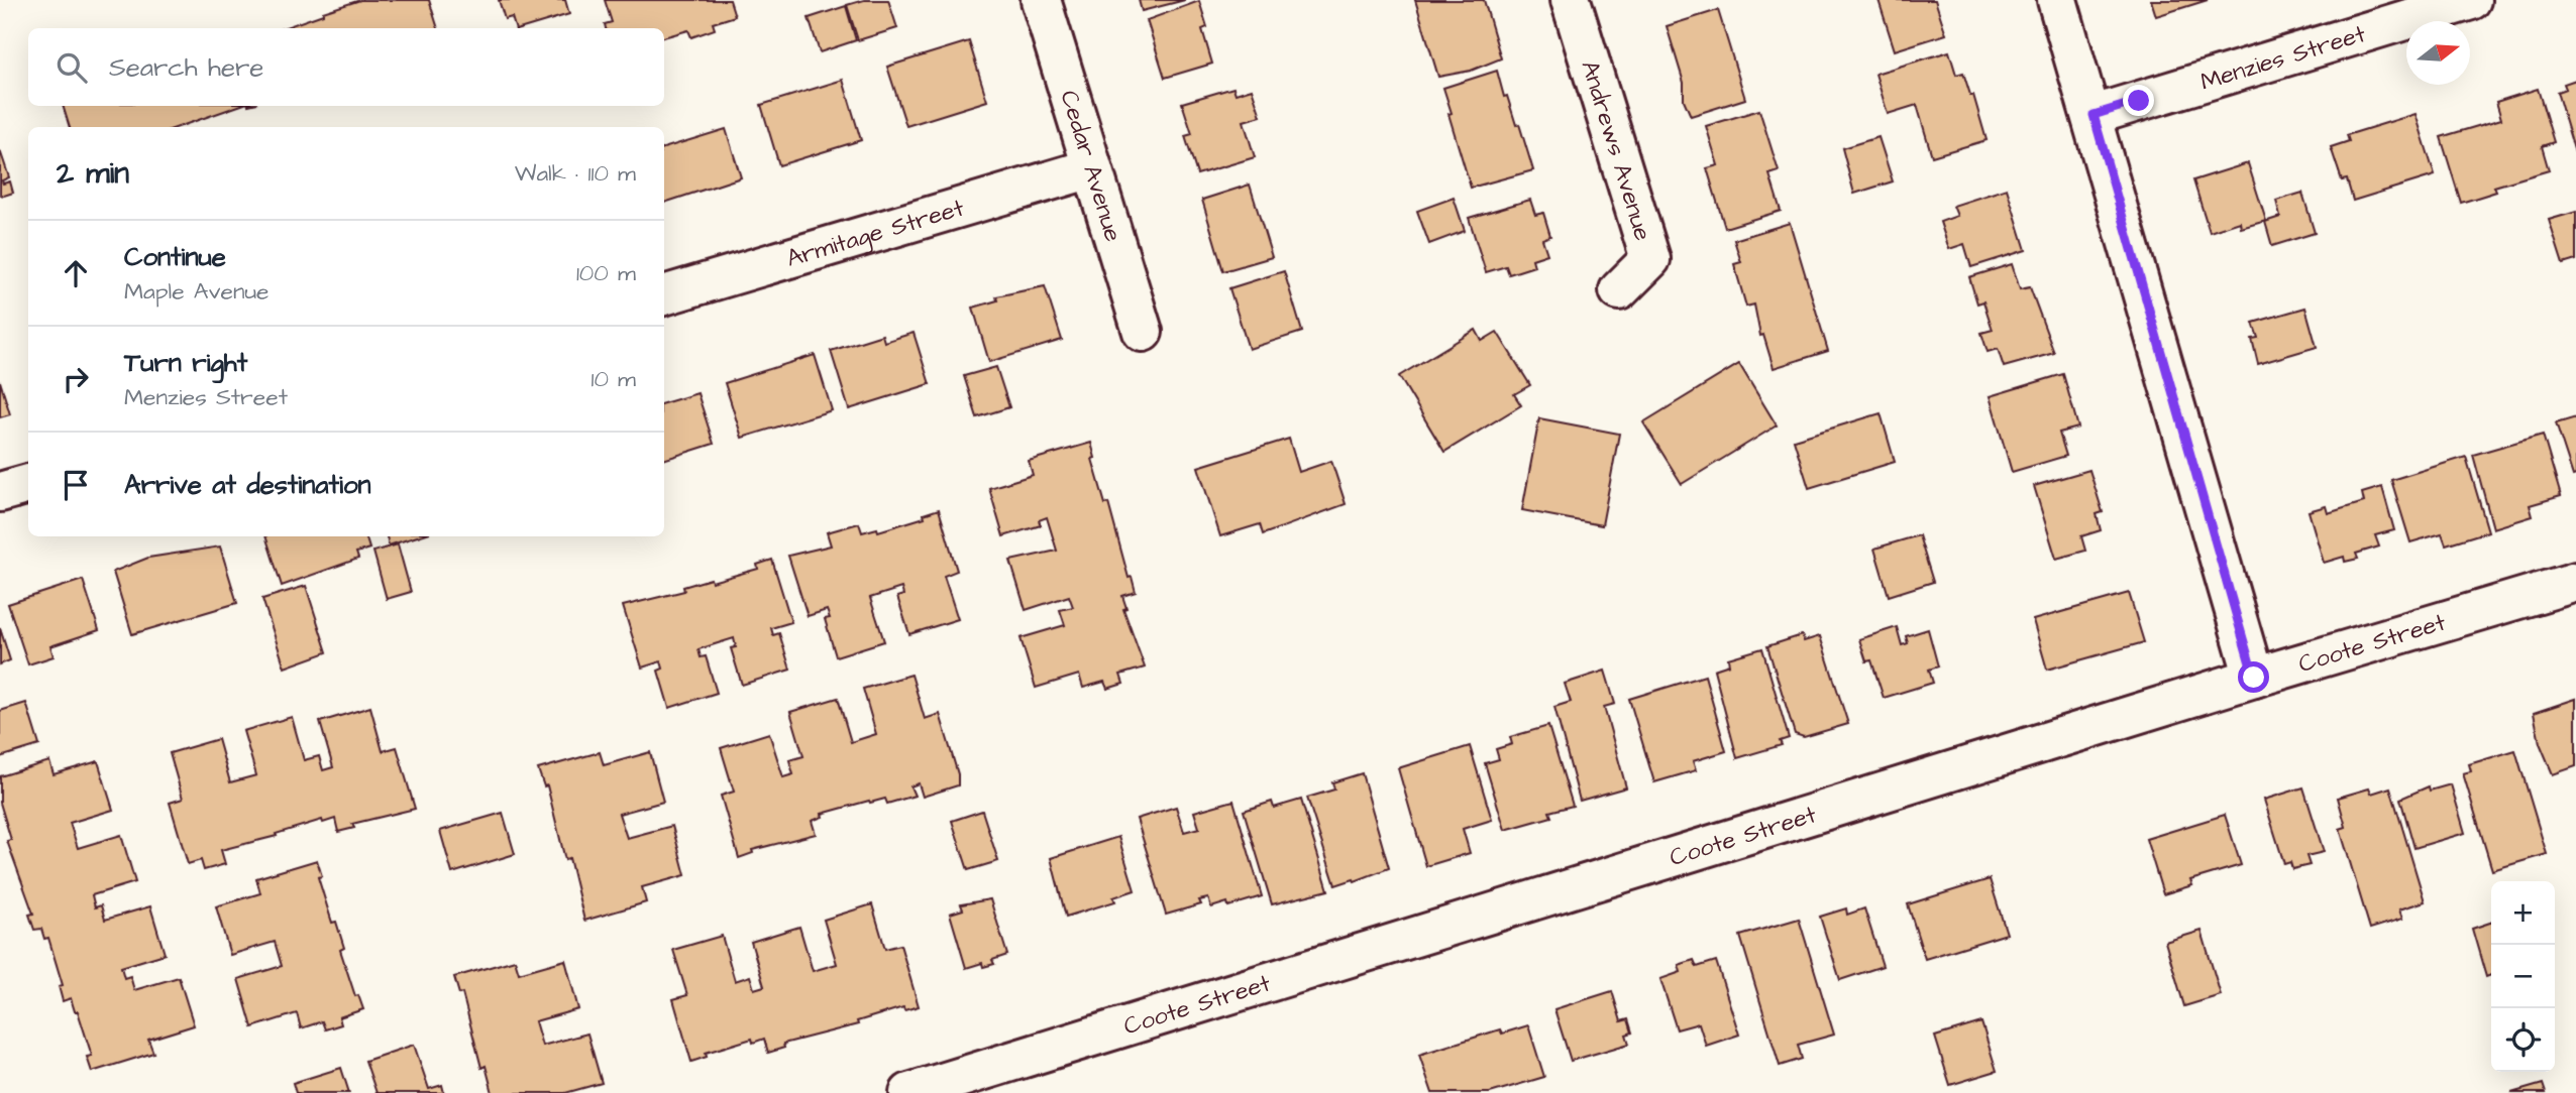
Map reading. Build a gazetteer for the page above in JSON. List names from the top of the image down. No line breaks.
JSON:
{"streets":{"street":["Menzies Street","Andrews Avenue","Cedar Avenue","Armitage Street","Coote Street"]},"crossings":[["Cedar Avenue","Armitage Street"]],"north":"right","page":{"search":"Search here","heading":["2 min","Walk · 110 m"],"list":[["Continue","Maple Avenue","100 m"],["Turn right","Menzies Street","10 m"],"Arrive at destination"],"map_buttons":["+","−"]}}
